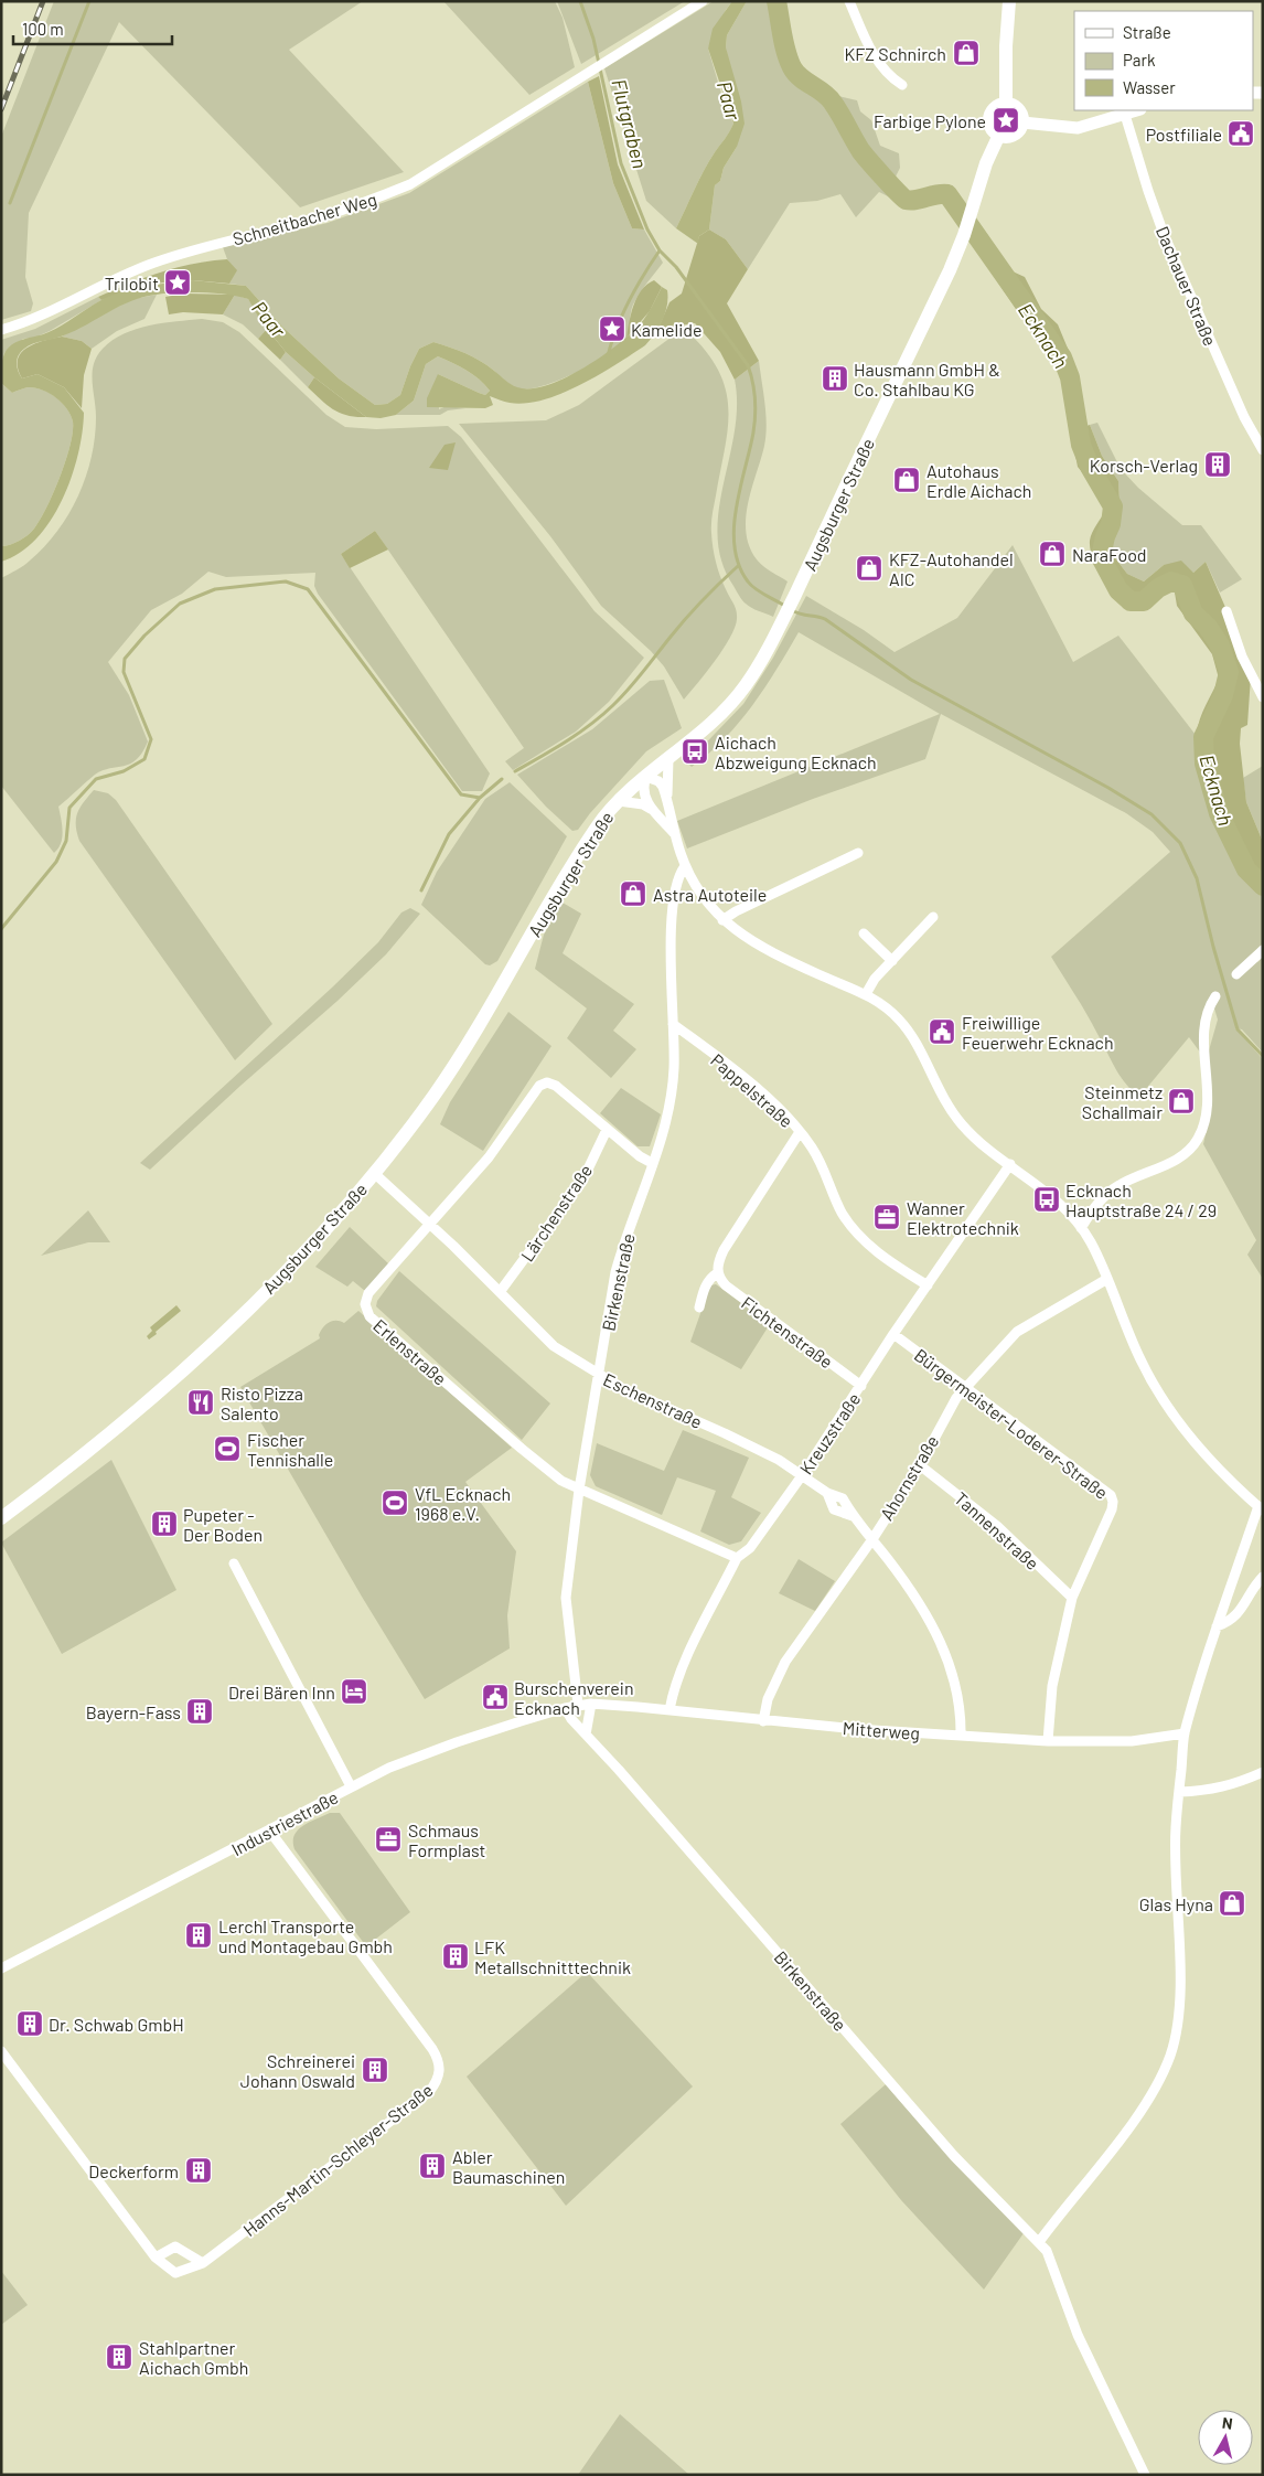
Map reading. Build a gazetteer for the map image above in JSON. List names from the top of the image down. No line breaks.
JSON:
{"streets":{"main road":["Augsburger Straße"],"street":["Schneitbacher Weg","Dachauer Straße","Pappelstraße","Lärchenstraße","Birkenstraße","Fichtenstraße","Erlenstraße","Eschenstraße","Bürgermeister-Loderer-Straße","Kreuzstraße","Ahornstraße","Tannenstraße","Mitterweg","Industriestraße","Hanns-Martin-Schleyer-Straße"]},"crossings":[["Augsburger Straße","Eschenstraße"],["Pappelstraße","Birkenstraße"],["Pappelstraße","Kreuzstraße"],["Lärchenstraße","Erlenstraße"],["Lärchenstraße","Eschenstraße"],["Birkenstraße","Erlenstraße"],["Birkenstraße","Eschenstraße"],["Birkenstraße","Mitterweg"],["Birkenstraße","Industriestraße"],["Fichtenstraße","Kreuzstraße"],["Erlenstraße","Eschenstraße"],["Erlenstraße","Kreuzstraße"],["Eschenstraße","Kreuzstraße"],["Eschenstraße","Ahornstraße"],["Eschenstraße","Mitterweg"],["Bürgermeister-Loderer-Straße","Kreuzstraße"],["Bürgermeister-Loderer-Straße","Ahornstraße"],["Bürgermeister-Loderer-Straße","Tannenstraße"],["Bürgermeister-Loderer-Straße","Mitterweg"],["Kreuzstraße","Mitterweg"],["Ahornstraße","Tannenstraße"],["Ahornstraße","Mitterweg"],["Mitterweg","Industriestraße"],["Industriestraße","Hanns-Martin-Schleyer-Straße"]],"water":["Paar","Flutgraben","Ecknach"],"places":{"shop":["KFZ Schnirch","Autohaus Erdle Aichach","NaraFood","KFZ-Autohandel AIC","Astra Autoteile","Steinmetz Schallmair","Glas Hyna"],"place":["Farbige Pylone","Trilobit","Kamelide"],"public building":["Postfiliale","Freiwillige Feuerwehr Ecknach","Burschenverein Ecknach"],"building":["Hausmann GmbH & Co. Stahlbau KG","Korsch-Verlag","Pupeter - Der Boden","Bayern-Fass","Lerchl Transporte und Montagebau Gmbh","LFK Metallschnitttechnik","Dr. Schwab GmbH","Schreinerei Johann Oswald","Abler Baumaschinen","Deckerform","Stahlpartner Aichach Gmbh"],"bus stop":["Aichach Abzweigung Ecknach","Ecknach Hauptstraße 24 / 29"],"office":["Wanner Elektrotechnik","Schmaus Formplast"],"restaurant":["Risto Pizza Salento"],"sports":["Fischer Tennishalle","VfL Ecknach 1968 e.V."],"hotel":["Drei Bären Inn"]},"legend":["Straße","Park","Wasser"],"scale_bar":"100 m","north":"top"}
